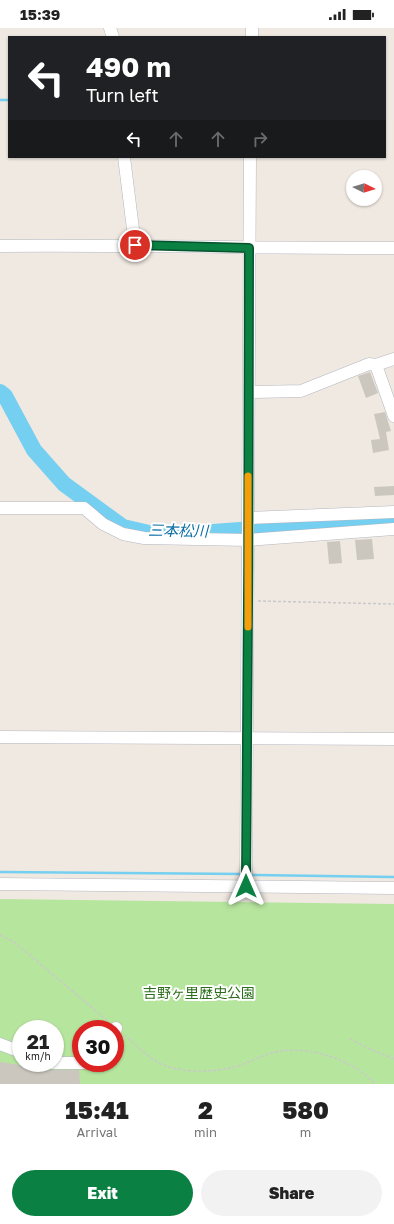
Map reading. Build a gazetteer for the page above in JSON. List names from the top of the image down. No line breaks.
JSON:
{"water":["三本松川"],"parks":["吉野ヶ里歴史公園"],"north":"right","page":{"status":"15:39","turn":["490 m","Turn left"],"speed":"21 km/h","limit":"30","eta":["15:41","Arrival","2","min","580","m"],"buttons":["Exit","Share"]}}
